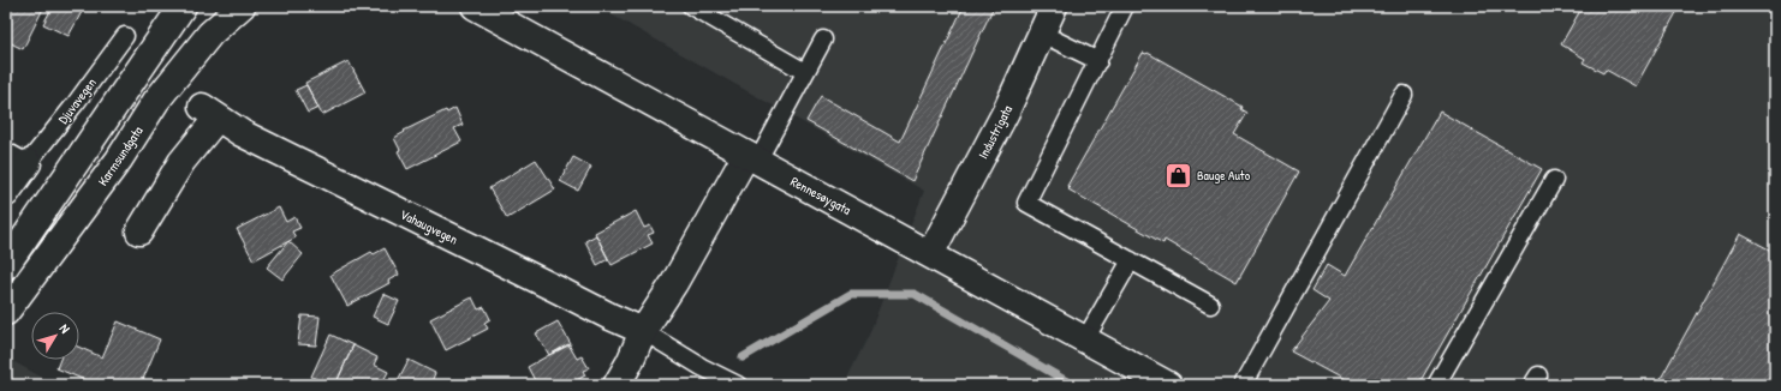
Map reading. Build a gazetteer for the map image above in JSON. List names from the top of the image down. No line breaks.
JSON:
{"streets":{"main road":["Djuvavegen","Industrigata","Karmsundgata","Rennesøygata","Vahaugvegen"]},"crossings":[["Industrigata","Rennesøygata"]],"places":{"shop":["Bauge Auto"]},"north":"top right"}
